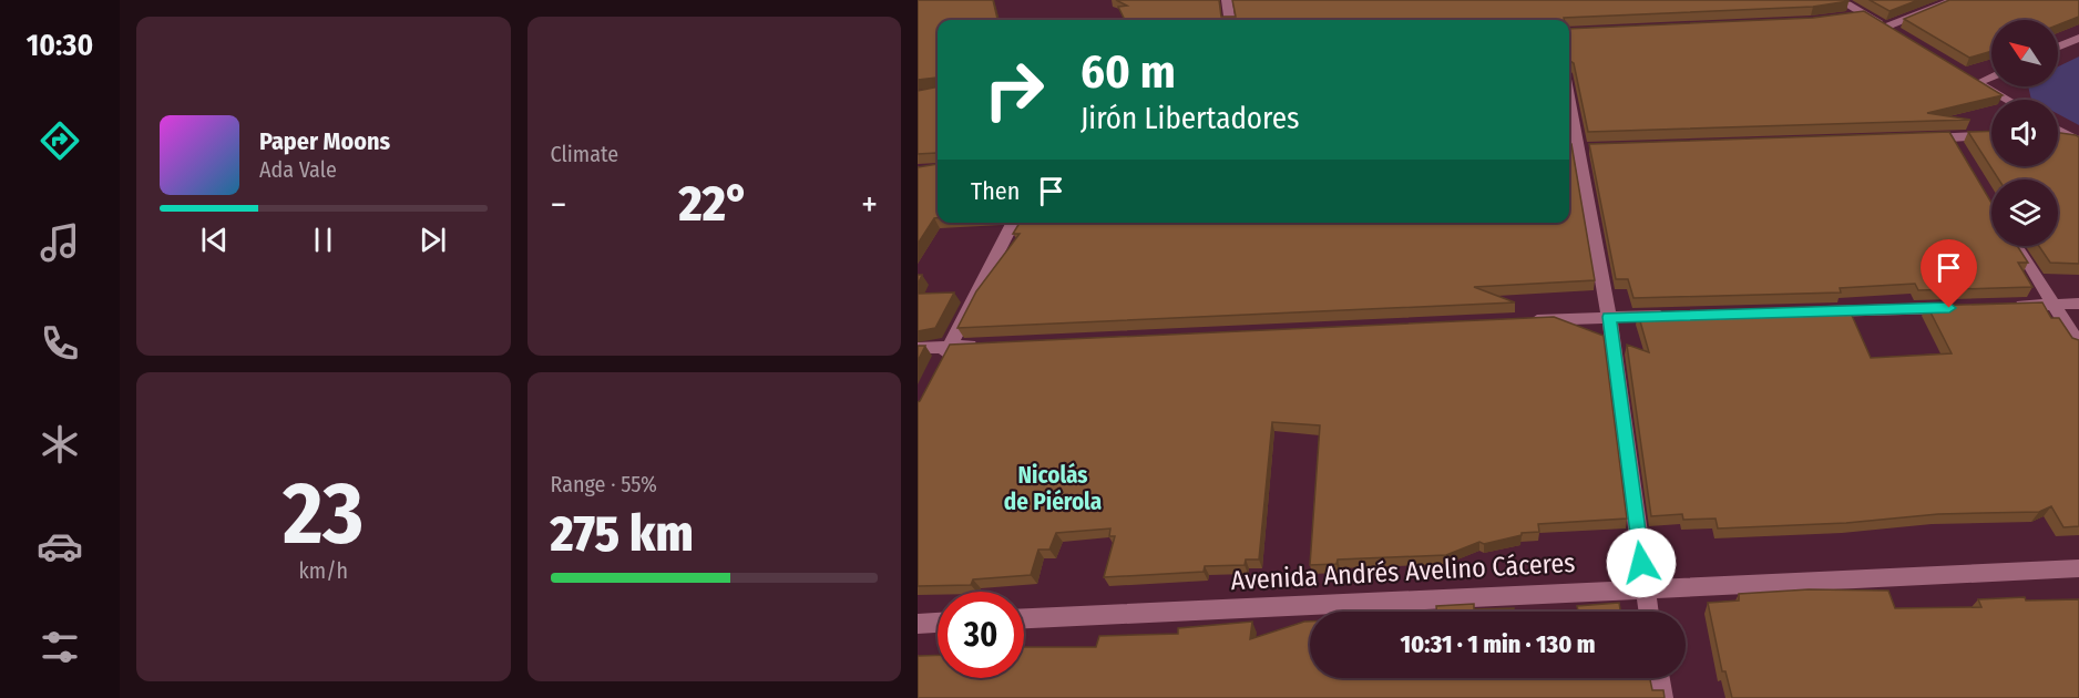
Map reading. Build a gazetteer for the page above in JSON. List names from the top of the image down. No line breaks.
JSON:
{"streets":{"street":["Avenida Andrés Avelino Cáceres"]},"districts":["Nicolás de Piérola"],"north":"top left","page":{"tabs":"10:30","tile":["Climate",["23","km/h"],["Range · 55%","275 km"]],"turn":["60 m","Jirón Libertadores"],"song":["Paper Moons","Ada Vale"],"then":"Then","heat":["−","22°","+"],"limit":"30","trip":"10:31 · 1 min · 130 m"}}
